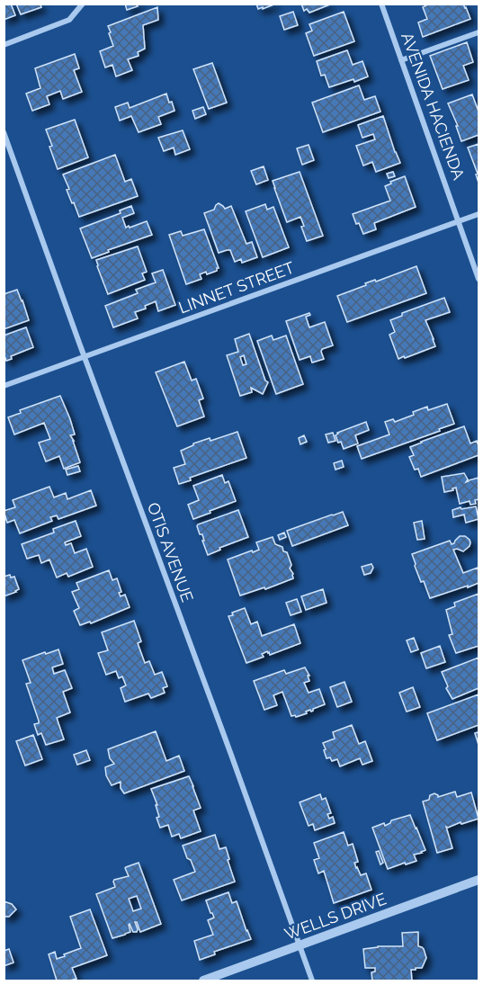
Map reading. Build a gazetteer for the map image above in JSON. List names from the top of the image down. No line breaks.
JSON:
{"streets":{"street":["AVENIDA HACIENDA","LINNET STREET","OTIS AVENUE","WELLS DRIVE"]},"crossings":[["AVENIDA HACIENDA","LINNET STREET"],["LINNET STREET","OTIS AVENUE"],["OTIS AVENUE","WELLS DRIVE"]]}
